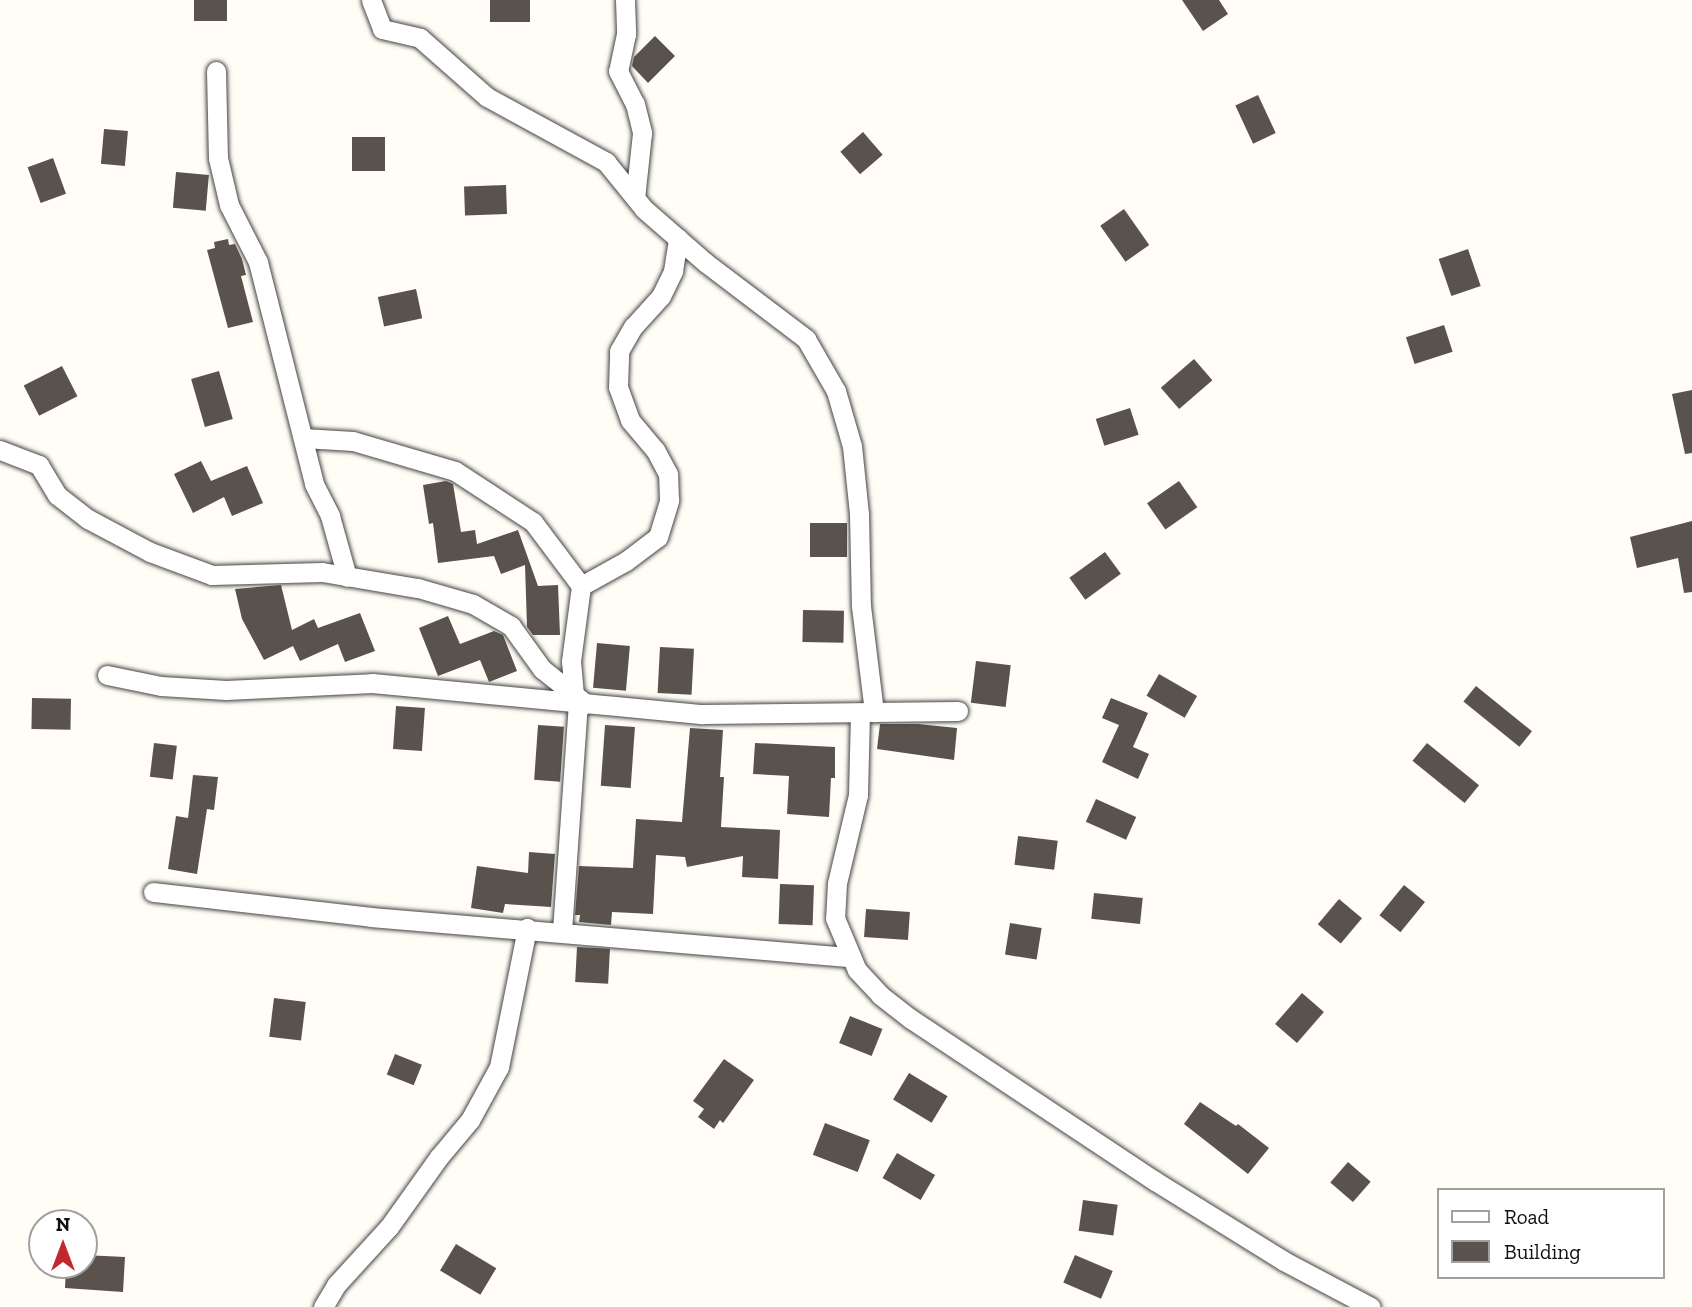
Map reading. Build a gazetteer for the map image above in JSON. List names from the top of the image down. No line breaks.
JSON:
{"legend":["Road","Building"],"north":"top"}
